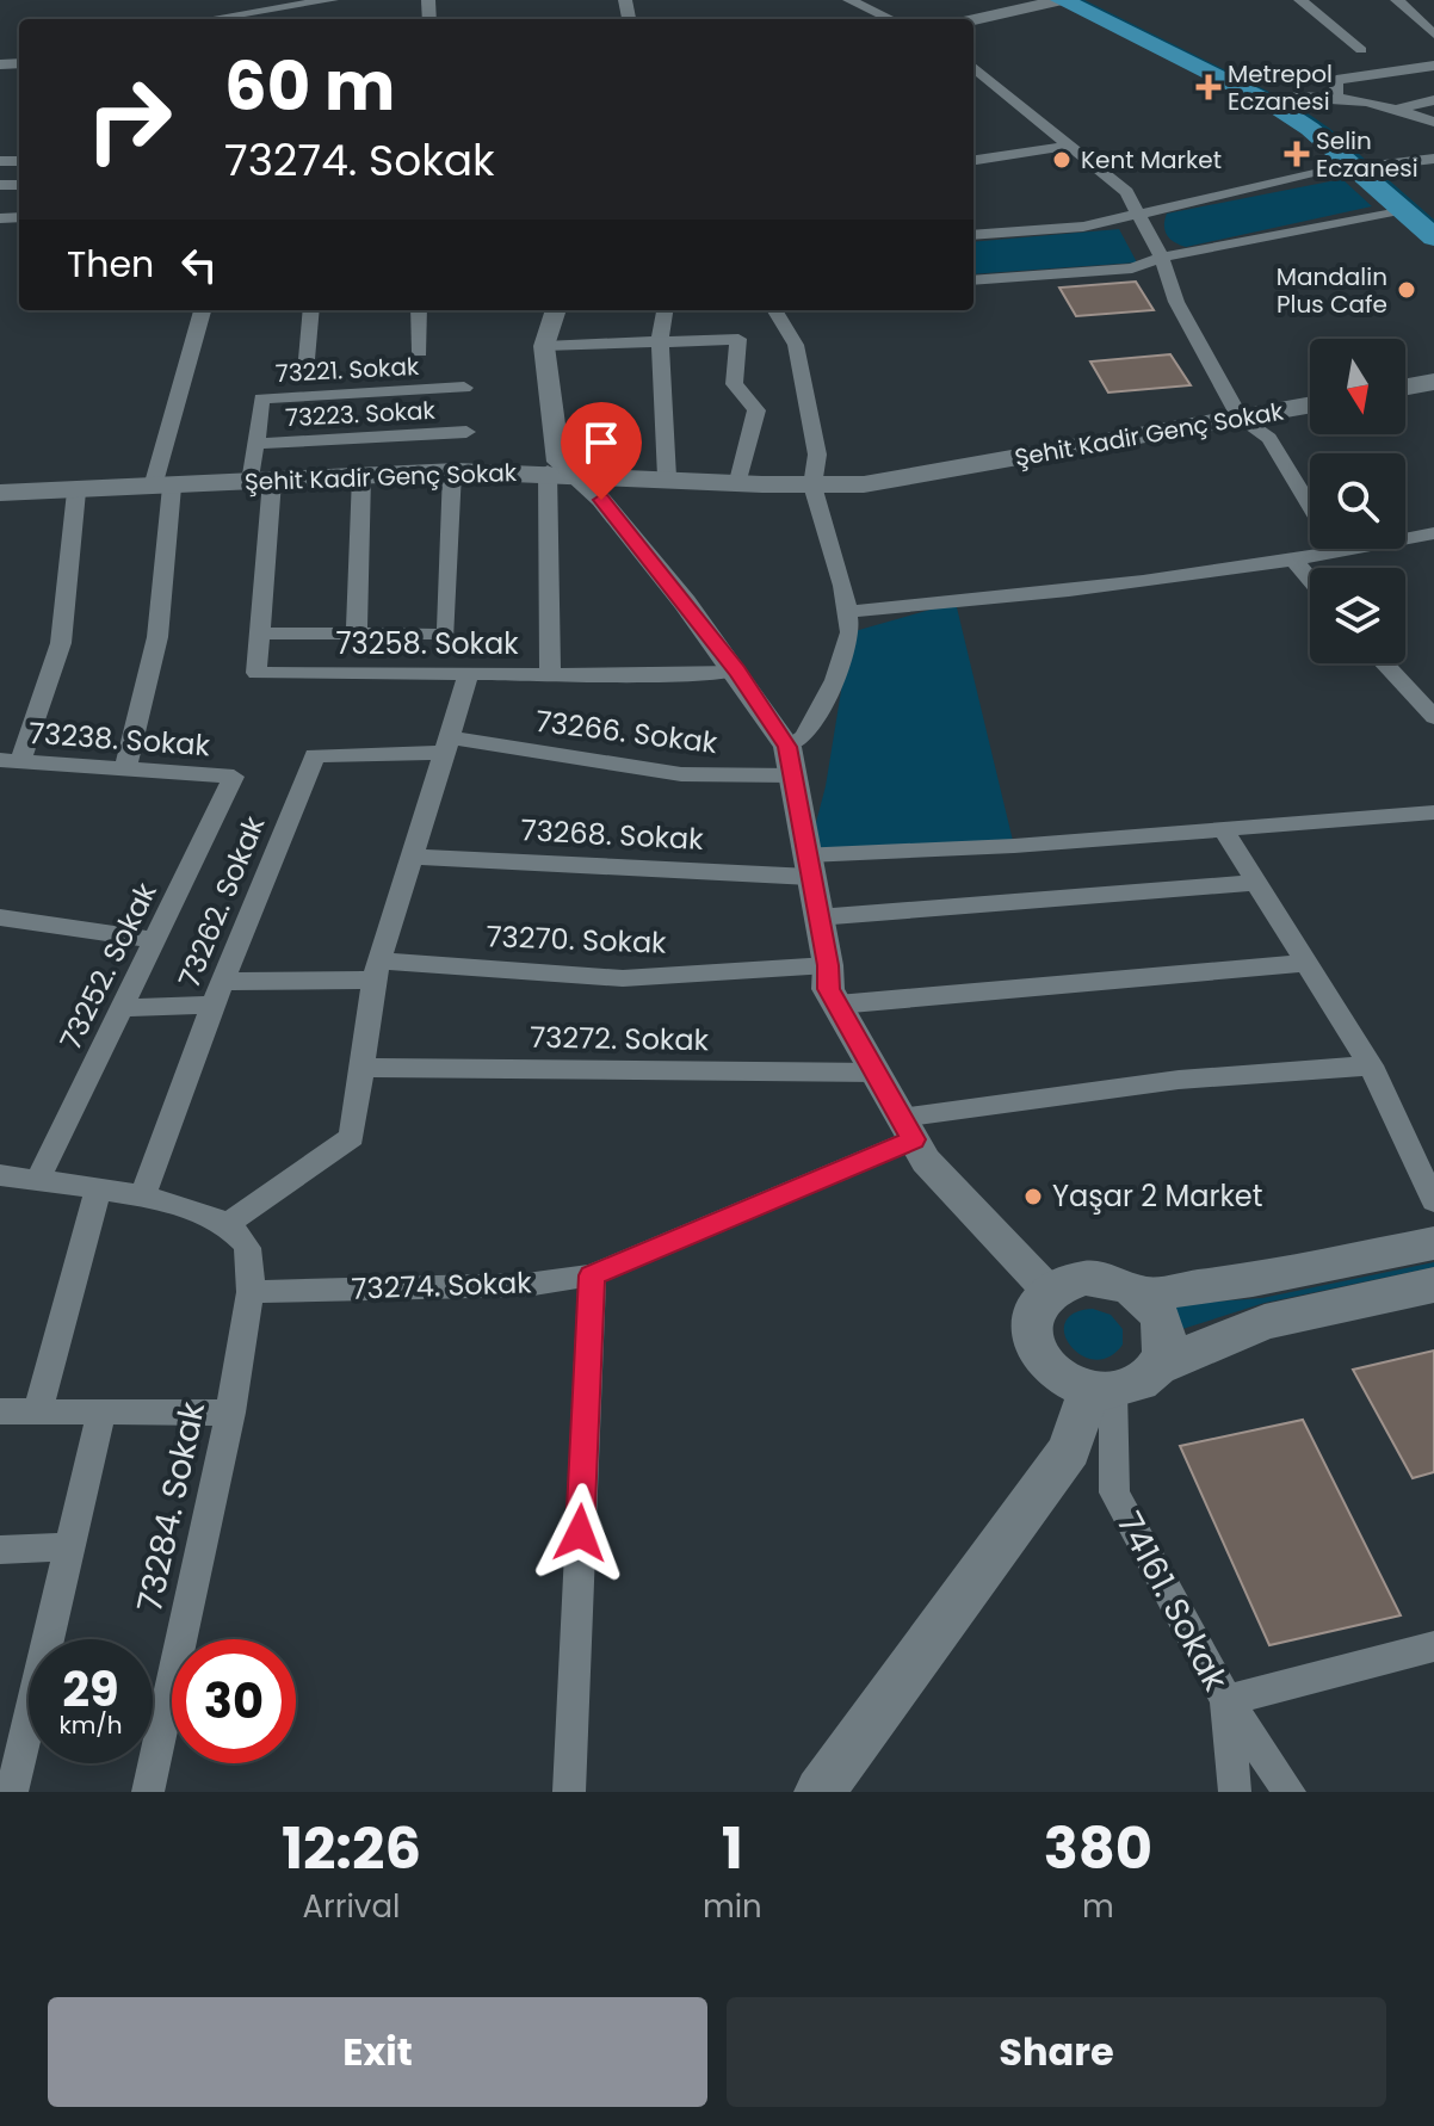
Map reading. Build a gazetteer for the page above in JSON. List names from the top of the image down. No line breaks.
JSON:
{"streets":{"main road":["Şehit Kadir Genç Sokak"],"street":["73221. Sokak","73223. Sokak","73258. Sokak","73266. Sokak","73238. Sokak","73268. Sokak","73262. Sokak","73270. Sokak","73252. Sokak","73272. Sokak","73274. Sokak","73284. Sokak","74161. Sokak"]},"crossings":[["73221. Sokak","73223. Sokak"],["73221. Sokak","Şehit Kadir Genç Sokak"],["73221. Sokak","73258. Sokak"],["Şehit Kadir Genç Sokak","73258. Sokak"],["73266. Sokak","73262. Sokak"],["73238. Sokak","73252. Sokak"],["73262. Sokak","73270. Sokak"],["73270. Sokak","73252. Sokak"],["73274. Sokak","73284. Sokak"]],"places":{"health":["Metrepol Eczanesi","Selin Eczanesi"],"other":["Kent Market","Mandalin Plus Cafe","Yaşar 2 Market"]},"north":"bottom","page":{"turn":["60 m","73274. Sokak"],"then":"Then","speed":"29 km/h","limit":"30","eta":["12:26","Arrival","1","min","380","m"],"buttons":["Exit","Share"]}}
